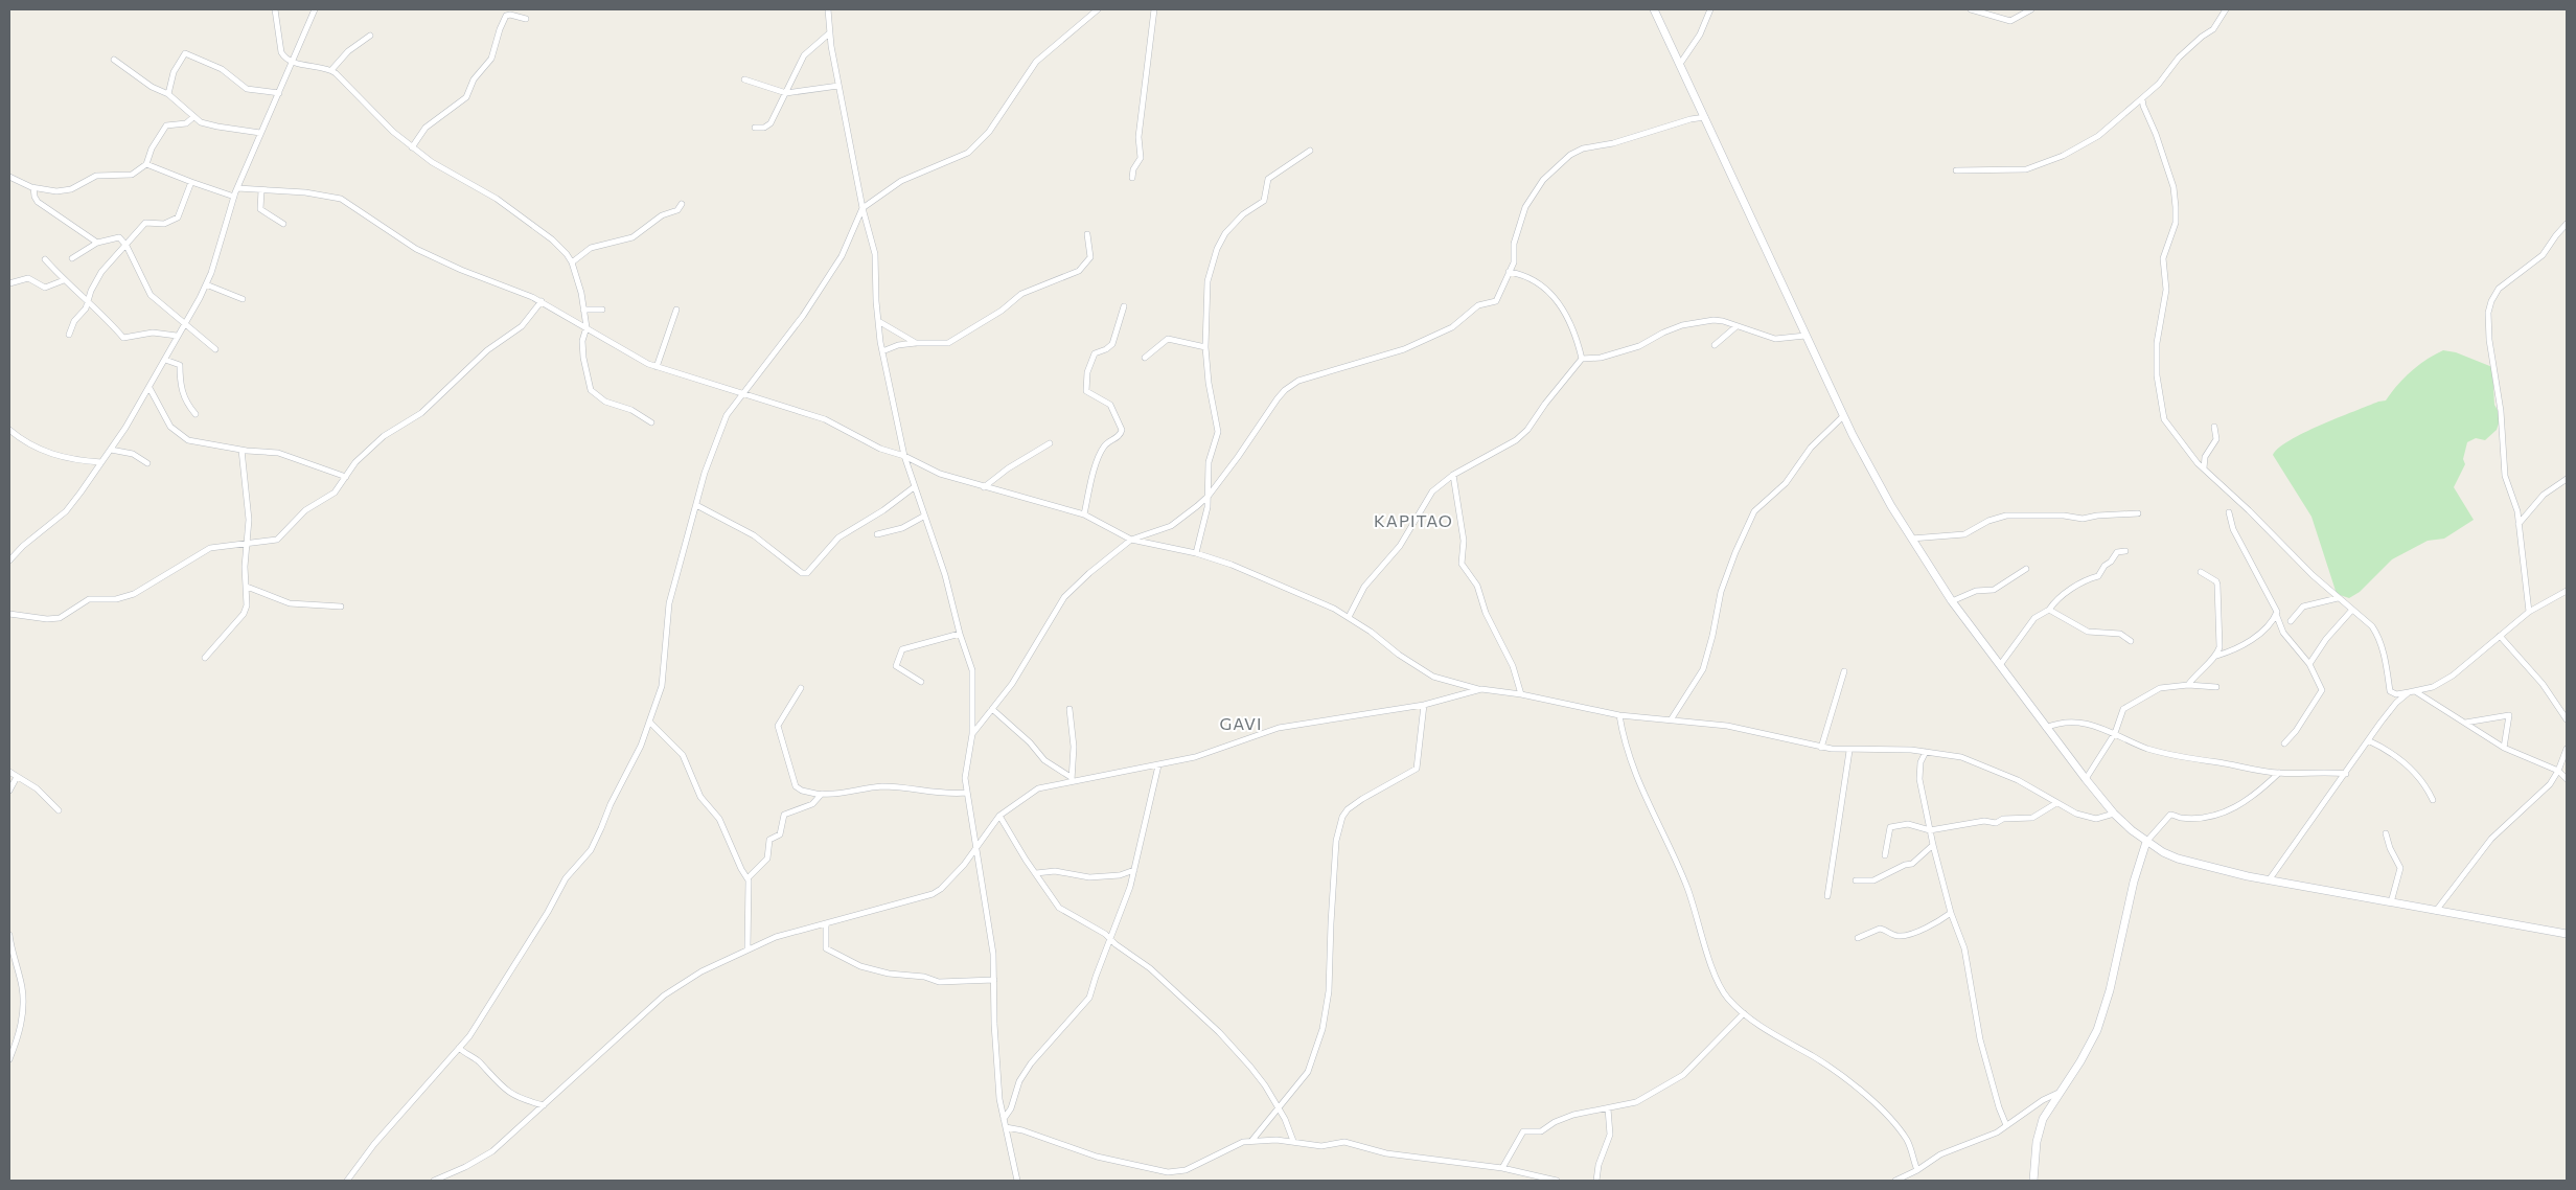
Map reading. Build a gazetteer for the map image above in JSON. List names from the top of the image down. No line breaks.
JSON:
{"districts":["KAPITAO","GAVI"]}
